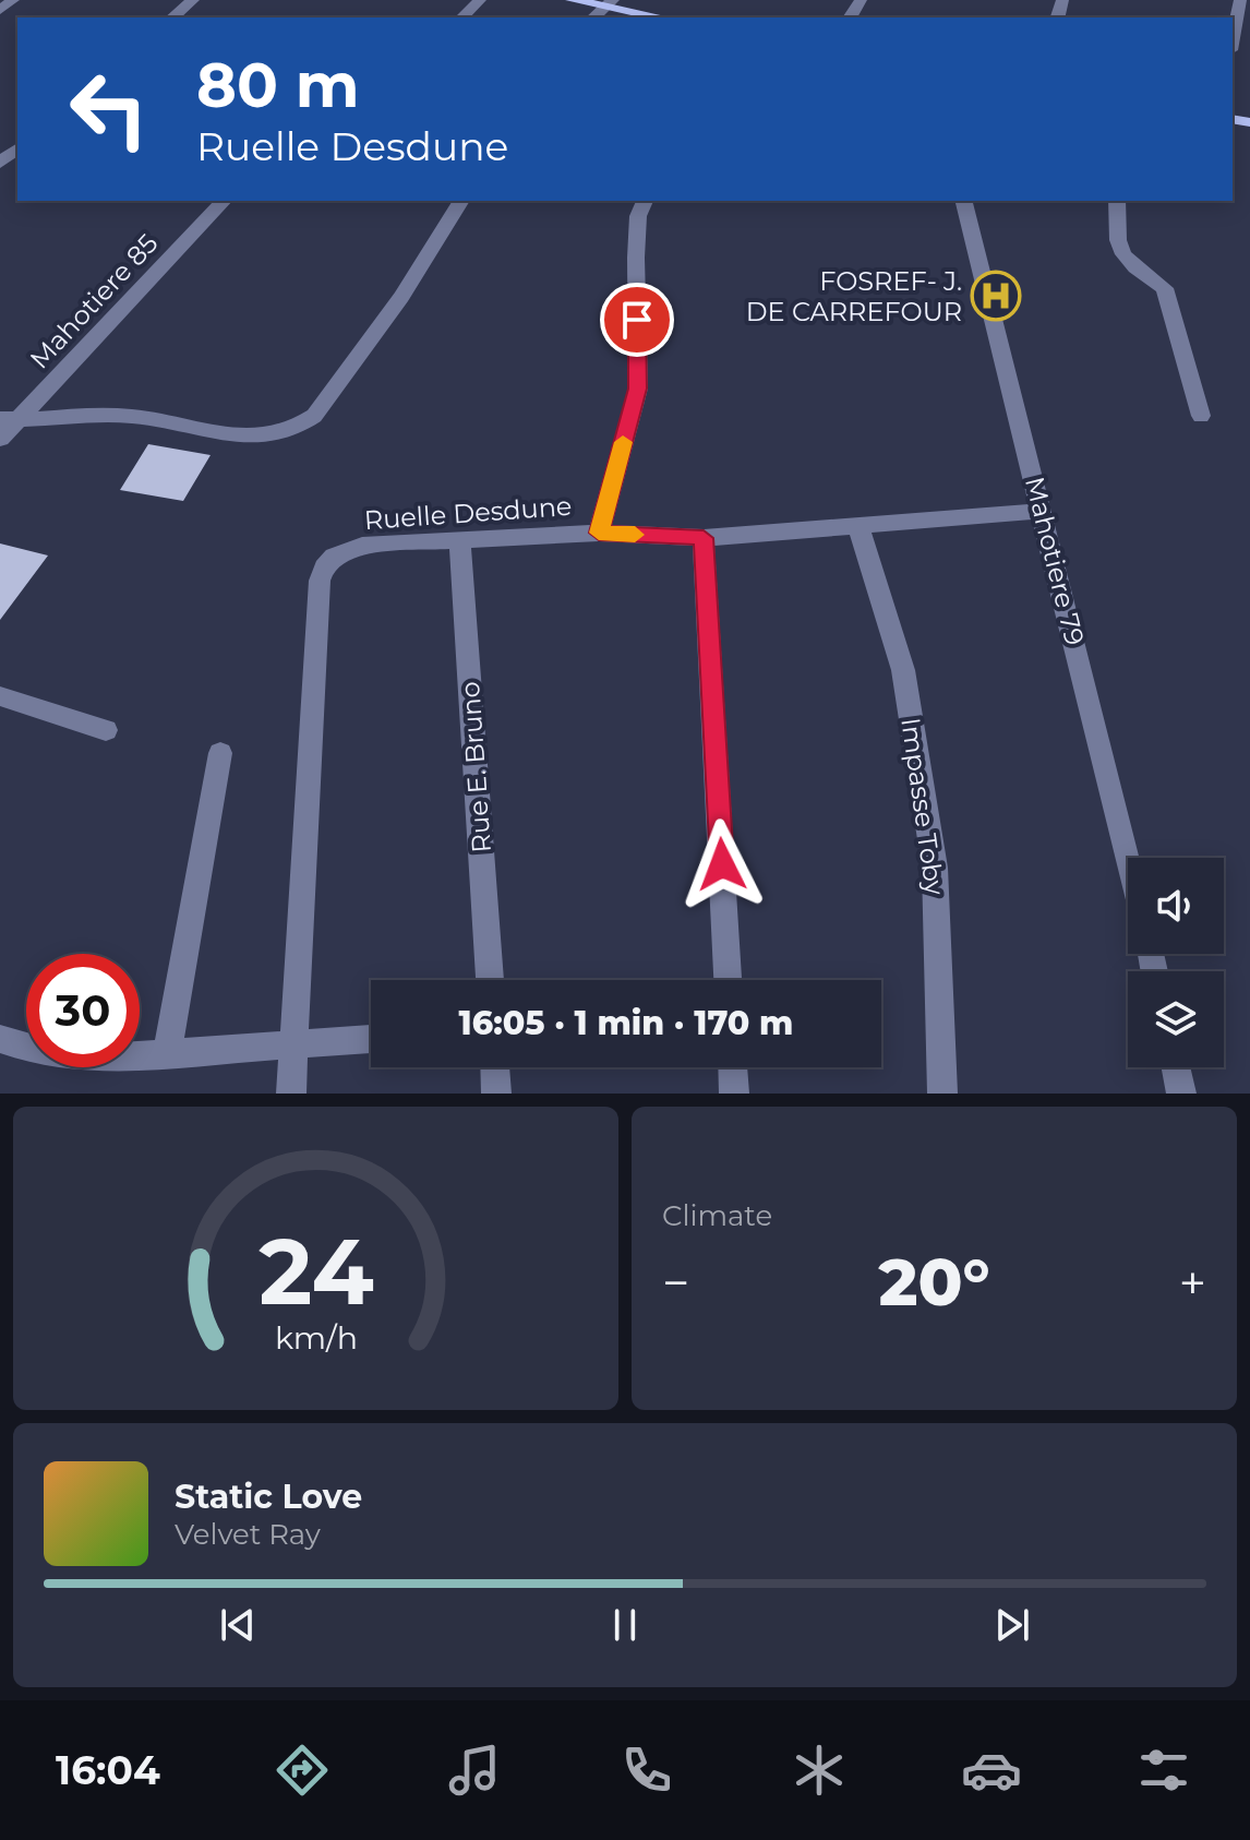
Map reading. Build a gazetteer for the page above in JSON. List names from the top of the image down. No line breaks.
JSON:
{"streets":{"street":["Mahotiere 85","Ruelle Desdune","Mahotiere 79","Rue E. Bruno","Impasse Toby"]},"crossings":[["Ruelle Desdune","Mahotiere 79"],["Ruelle Desdune","Rue E. Bruno"],["Ruelle Desdune","Impasse Toby"]],"places":{"hospital":["FOSREF- J. DE CARREFOUR"]},"page":{"turn":["80 m","Ruelle Desdune"],"limit":"30","trip":"16:05 · 1 min · 170 m","tile":"Climate","heat":["−","20°","+"],"song":["Static Love","Velvet Ray"],"tabs":"16:04","gauge":["24","km/h"]}}
